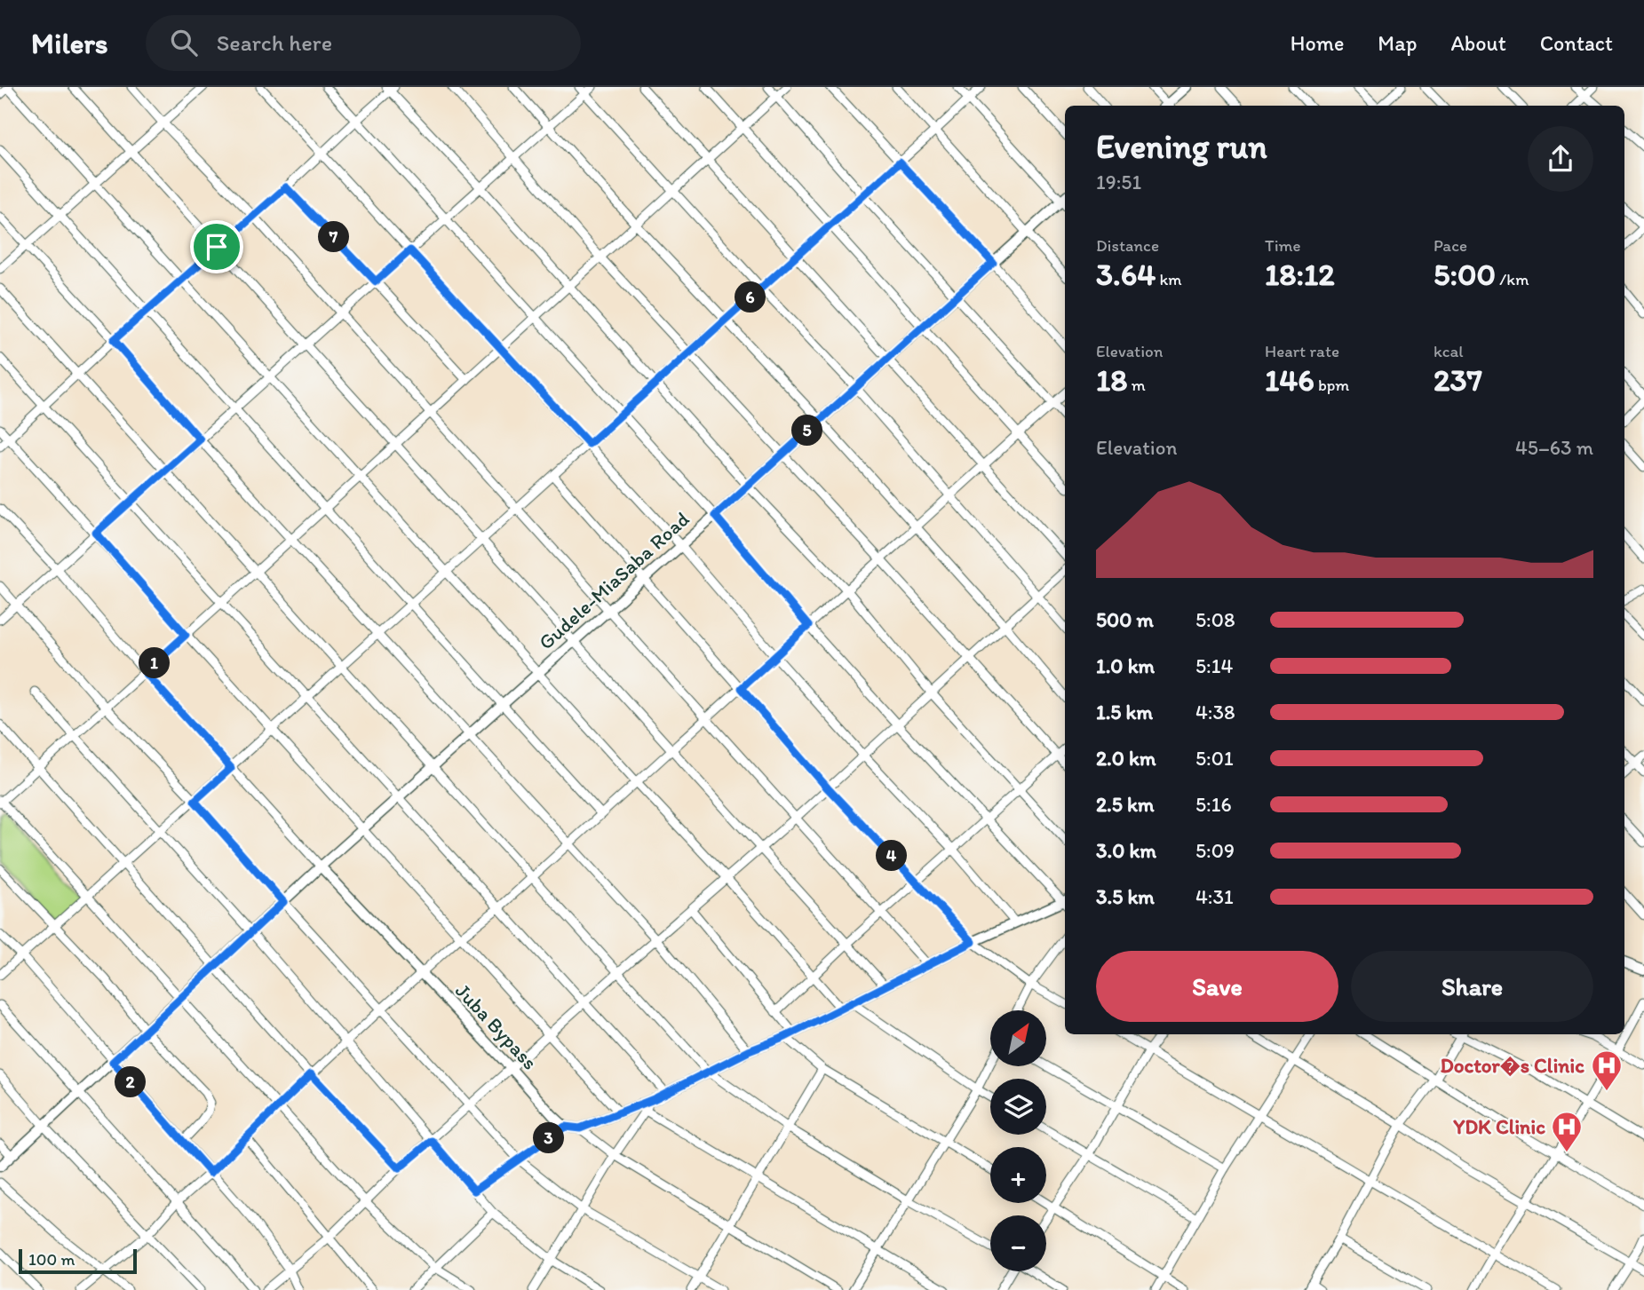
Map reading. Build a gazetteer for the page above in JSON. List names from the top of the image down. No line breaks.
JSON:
{"streets":{"main road":["Gudele-MiaSaba Road","Juba Bypass"]},"crossings":[["Gudele-MiaSaba Road","Juba Bypass"]],"places":{"hospital":["Doctor�s Clinic","YDK Clinic"]},"scale_bar":"100 m","north":"top right","page":{"header":"Milers","search":"Search here","nav":["Home","Map","About","Contact"],"heading":["Evening run","19:51"],"stats":[["Distance","3.64 km"],["Time","18:12"],["Pace","5:00 /km"],["Elevation","18 m"],["Heart rate","146 bpm"],["kcal","237"]],"pins":["7","6","5","1","4","2","3"],"chart":["Elevation","45–63 m"],"list":[{"name":"500 m","note":"5:08"},{"name":"1.0 km","note":"5:14"},{"name":"1.5 km","note":"4:38"},{"name":"2.0 km","note":"5:01"},{"name":"2.5 km","note":"5:16"},{"name":"3.0 km","note":"5:09"},{"name":"3.5 km","note":"4:31"}],"buttons":["Save","Share"],"map_buttons":["+","−"],"scale":"100 m"}}
